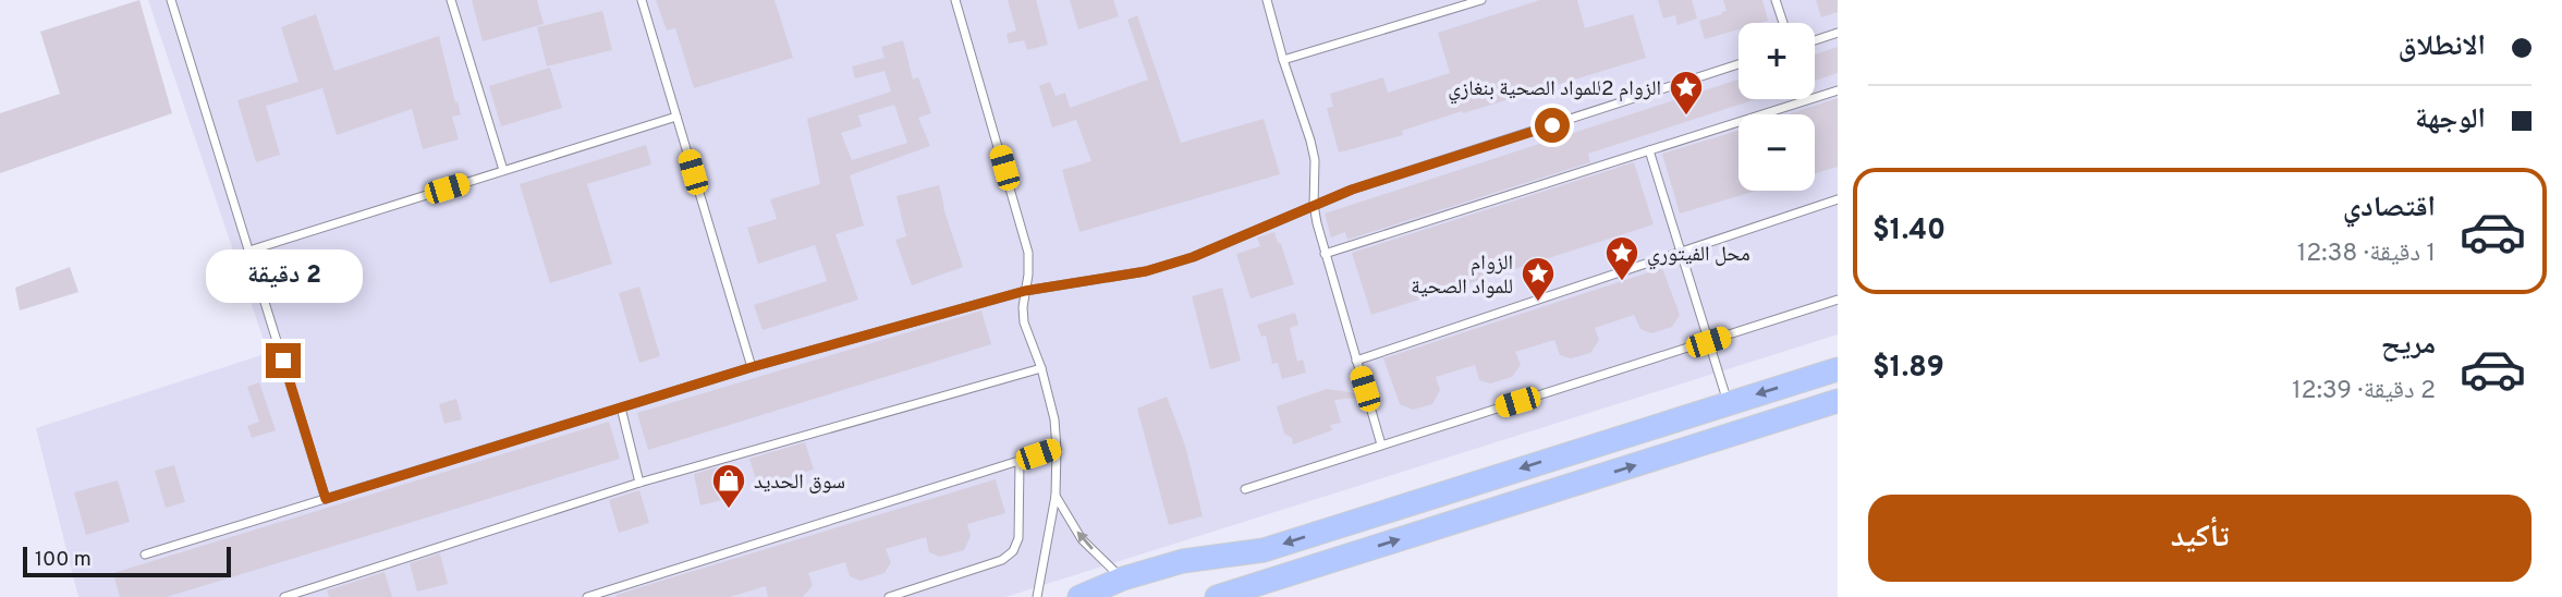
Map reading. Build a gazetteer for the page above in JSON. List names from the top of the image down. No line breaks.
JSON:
{"places":{"place":["الزوام 2للمواد الصحية بنغازي","محل الفيتوري","الزوام للمواد الصحية"],"shop":["سوق الحديد"]},"scale_bar":"100 m","page":{"banner":["الانطلاق","الوجهة"],"map_buttons":["+","−"],"list":[{"name":"اقتصادي","note":"1 دقيقة · 12:38","value":"$1.40"},{"name":"مريح","note":"2 دقيقة · 12:39","value":"$1.89"}],"bubble":"2 دقيقة","buttons":"تأكيد","scale":"100 m"}}
